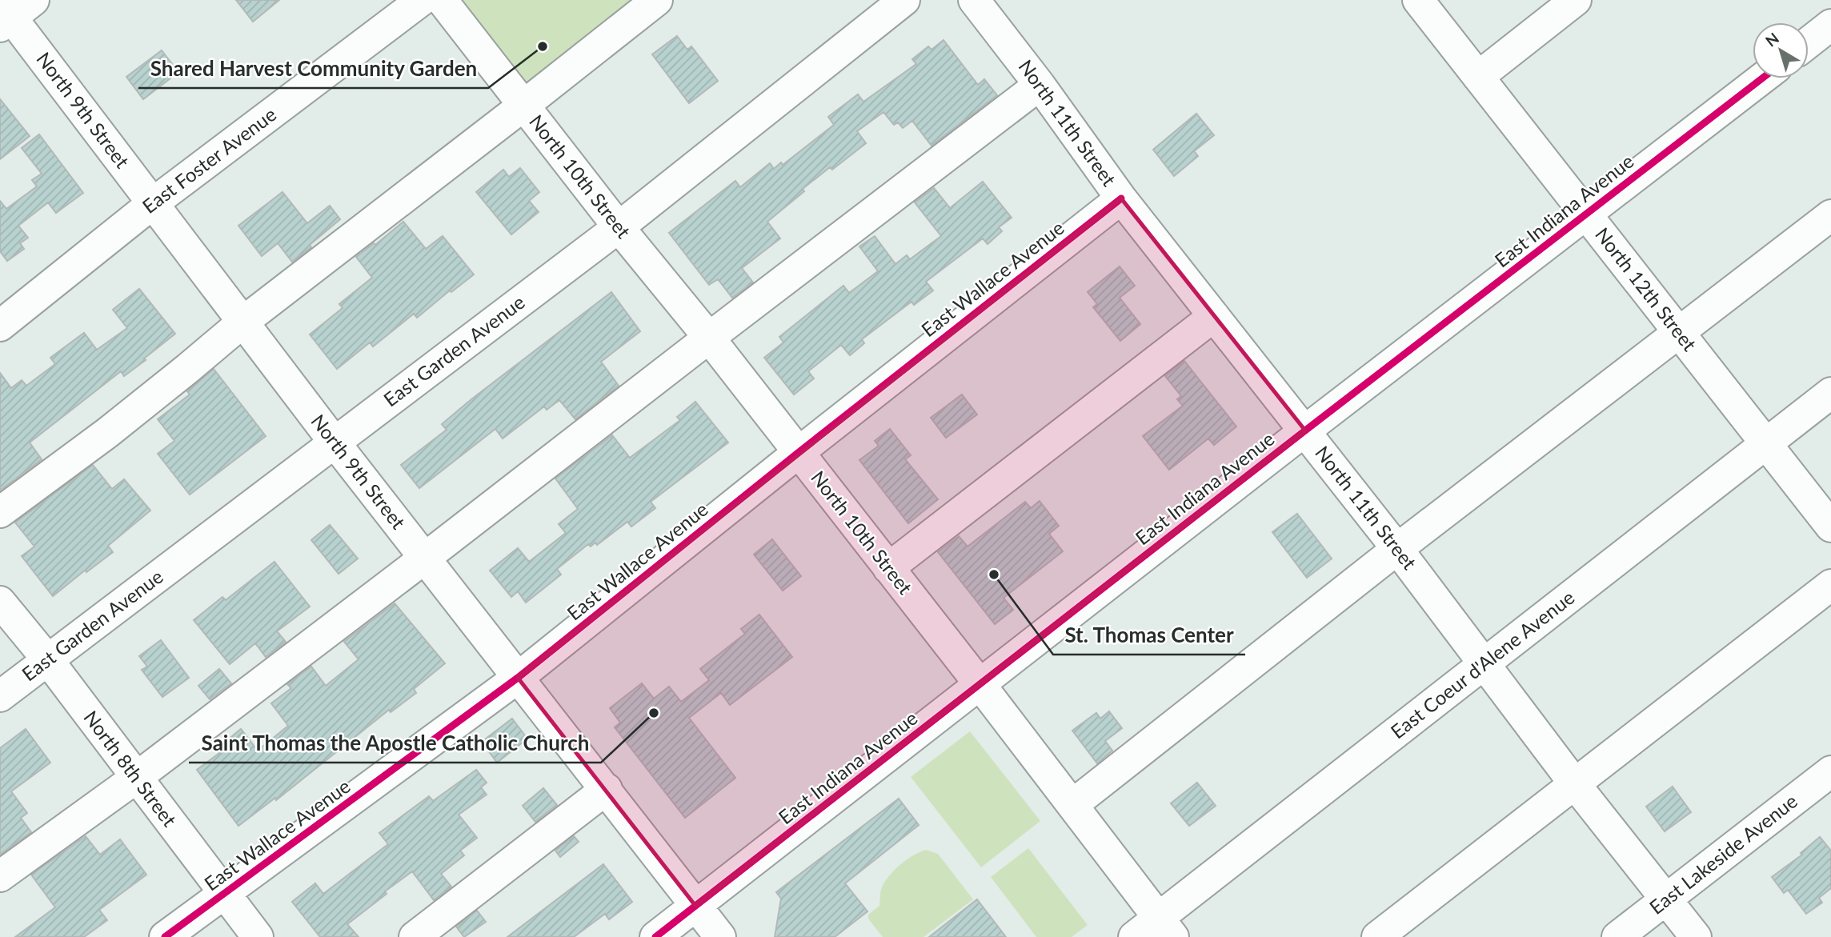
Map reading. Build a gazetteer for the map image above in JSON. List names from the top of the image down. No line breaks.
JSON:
{"streets":{"street":["North 9th Street","North 11th Street","East Foster Avenue","North 10th Street","East Indiana Avenue","East Wallace Avenue","North 12th Street","East Garden Avenue","East Coeur d'Alene Avenue","North 8th Street","East Lakeside Avenue"]},"crossings":[["North 9th Street","East Foster Avenue"],["North 9th Street","East Indiana Avenue"],["North 9th Street","East Wallace Avenue"],["North 9th Street","East Garden Avenue"],["North 11th Street","East Indiana Avenue"],["North 11th Street","East Wallace Avenue"],["North 11th Street","East Coeur d'Alene Avenue"],["North 11th Street","East Lakeside Avenue"],["North 10th Street","East Indiana Avenue"],["North 10th Street","East Wallace Avenue"],["North 10th Street","East Garden Avenue"],["North 10th Street","East Coeur d'Alene Avenue"],["East Indiana Avenue","North 12th Street"],["East Wallace Avenue","North 8th Street"],["North 12th Street","East Coeur d'Alene Avenue"],["East Garden Avenue","North 8th Street"]],"places":["Shared Harvest Community Garden","St. Thomas Center","Saint Thomas the Apostle Catholic Church"],"north":"top left"}
